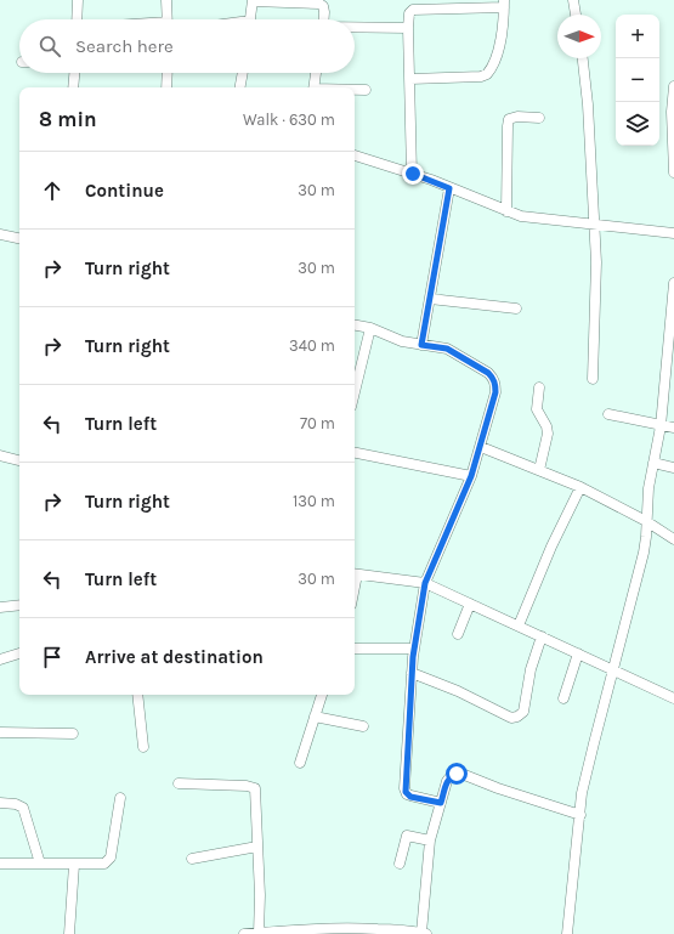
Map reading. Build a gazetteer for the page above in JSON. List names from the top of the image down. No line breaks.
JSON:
{"north":"right","page":{"map_buttons":["+","−"],"search":"Search here","heading":["8 min","Walk · 630 m"],"list":[["Continue","30 m"],["Turn right","30 m"],["Turn right","340 m"],["Turn left","70 m"],["Turn right","130 m"],["Turn left","30 m"],"Arrive at destination"]}}
